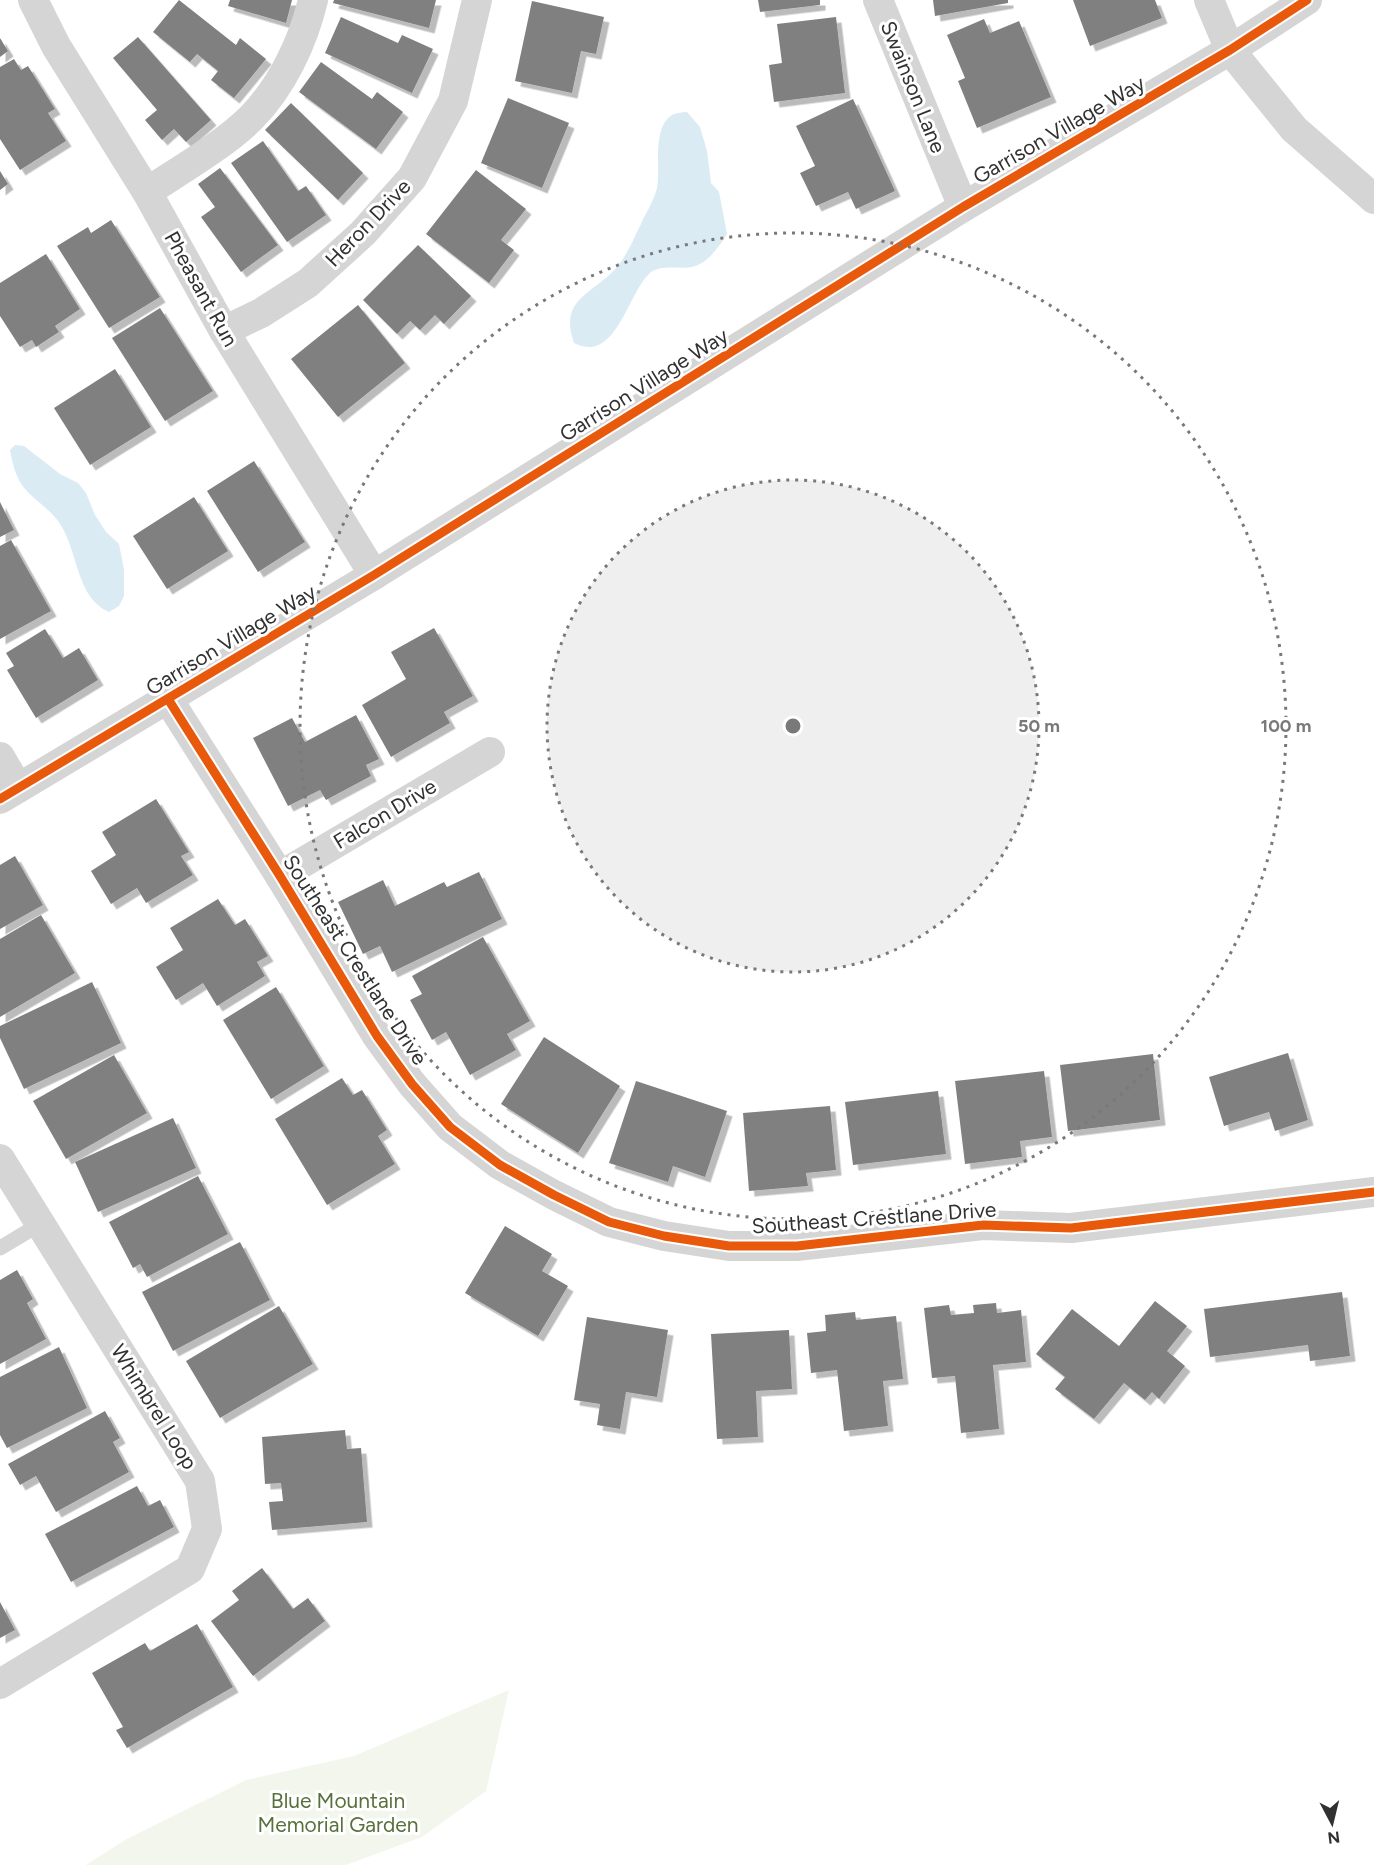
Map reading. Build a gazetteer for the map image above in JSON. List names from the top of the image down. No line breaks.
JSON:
{"streets":{"street":["Swainson Lane","Garrison Village Way","Heron Drive","Pheasant Run","Falcon Drive","Southeast Crestlane Drive","Whimbrel Loop"]},"crossings":[["Swainson Lane","Garrison Village Way"],["Garrison Village Way","Pheasant Run"],["Garrison Village Way","Southeast Crestlane Drive"],["Heron Drive","Pheasant Run"],["Falcon Drive","Southeast Crestlane Drive"]],"parks":["Blue Mountain Memorial Garden"],"north":"bottom","rings":["50 m","100 m"]}
